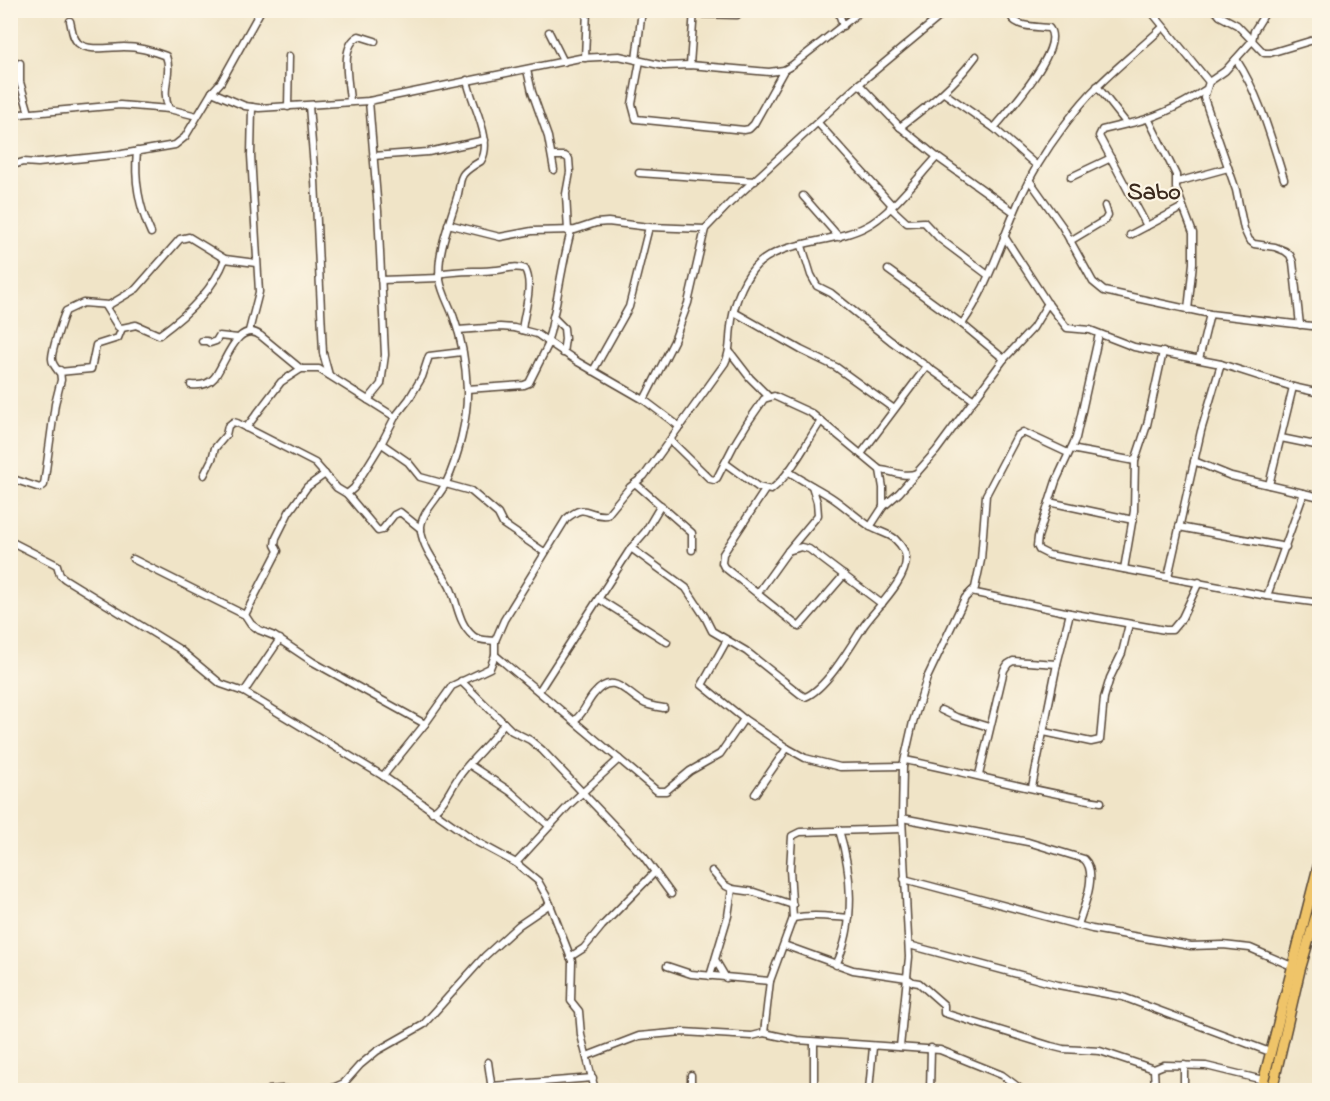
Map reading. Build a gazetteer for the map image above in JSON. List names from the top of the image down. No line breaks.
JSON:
{"districts":["Sabo"]}
